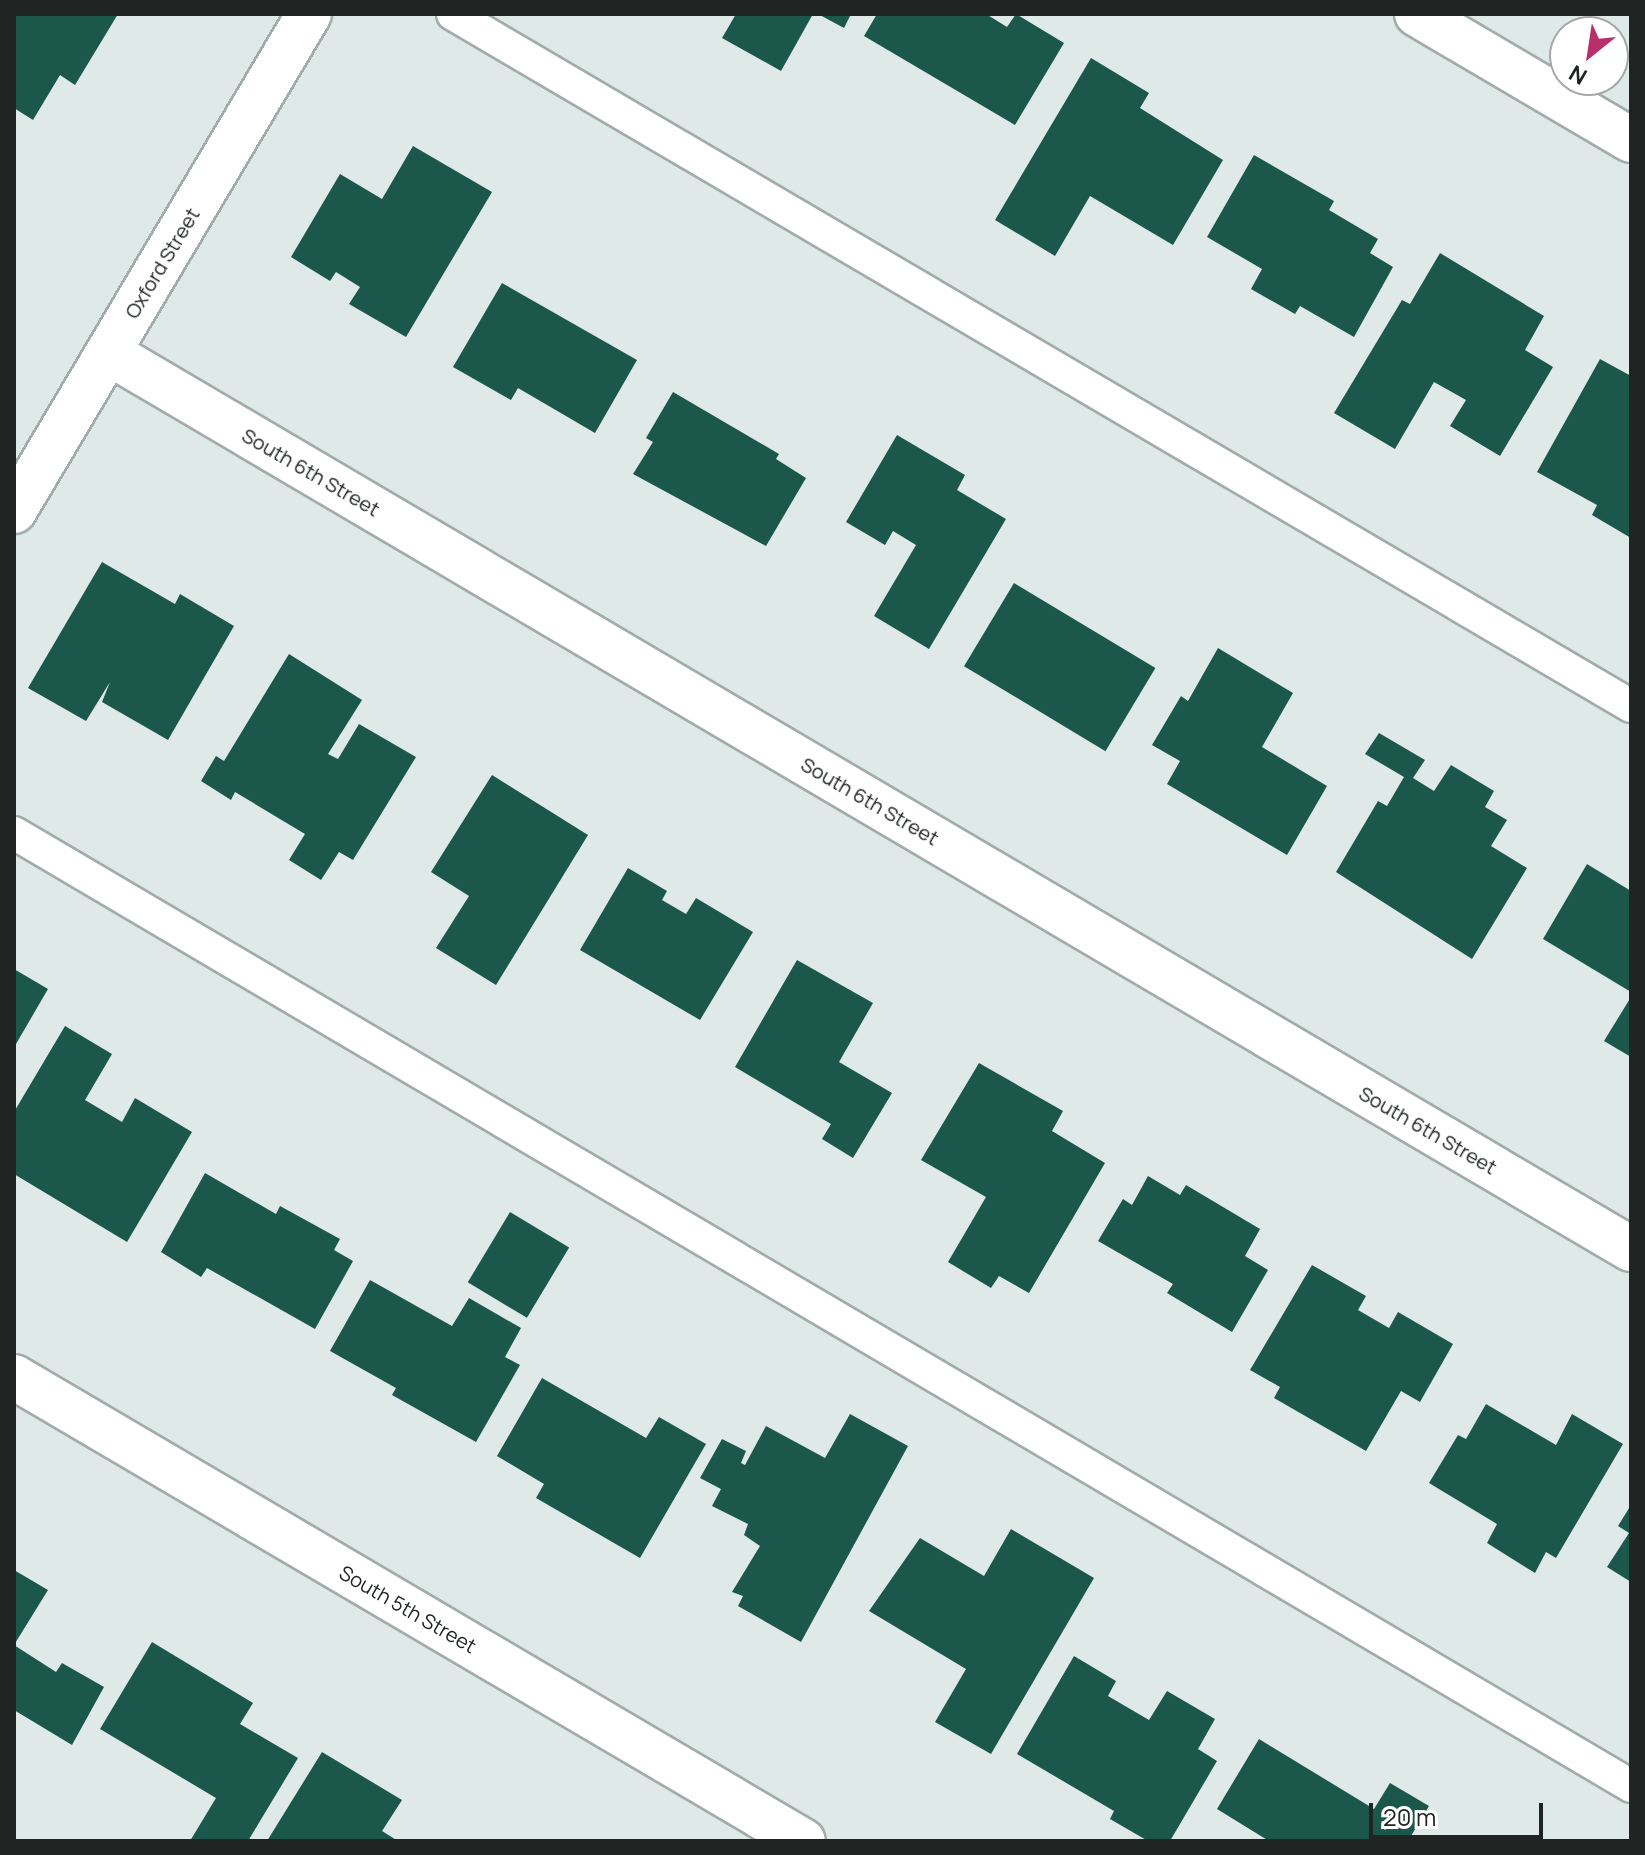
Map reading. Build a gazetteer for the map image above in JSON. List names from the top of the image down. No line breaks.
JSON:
{"streets":{"street":["Oxford Street","South 6th Street","South 5th Street"]},"crossings":[["Oxford Street","South 6th Street"]],"scale_bar":"20 m","north":"bottom left"}
